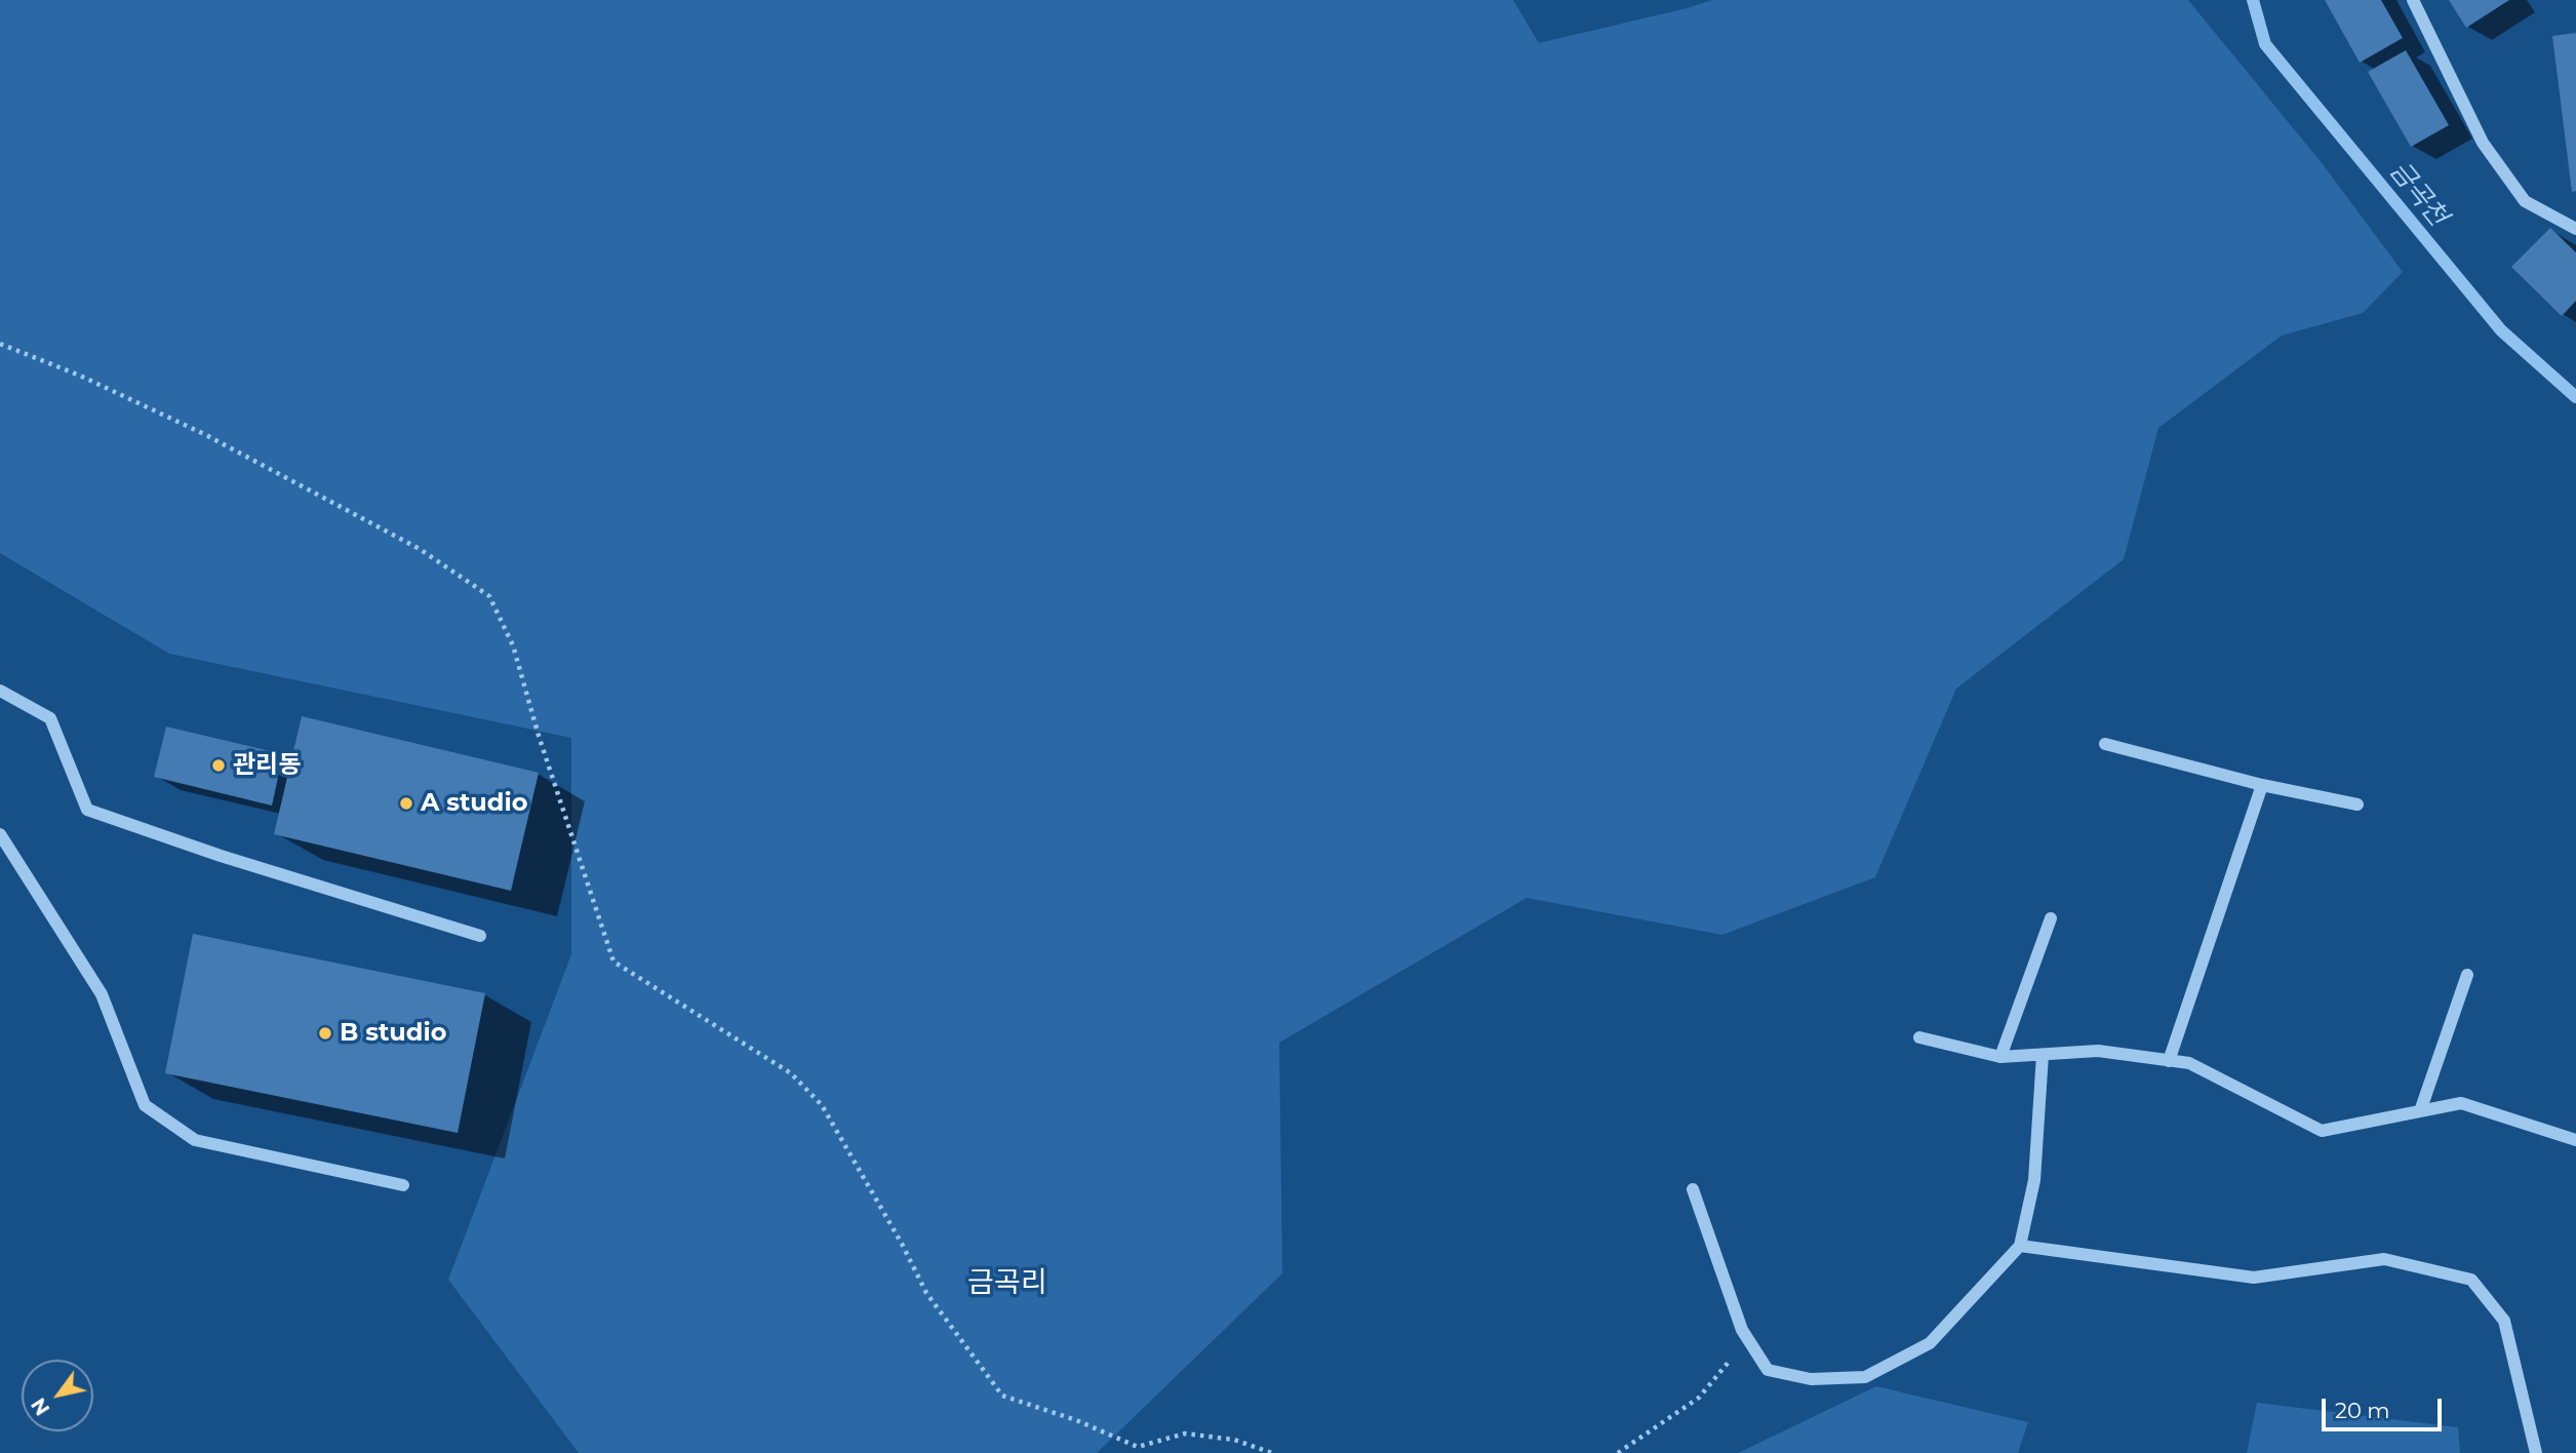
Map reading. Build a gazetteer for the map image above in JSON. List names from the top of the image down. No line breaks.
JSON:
{"districts":["금곡리"],"water":["금곡천"],"places":["관리동","A studio","B studio"],"scale_bar":"20 m","north":"bottom left"}
